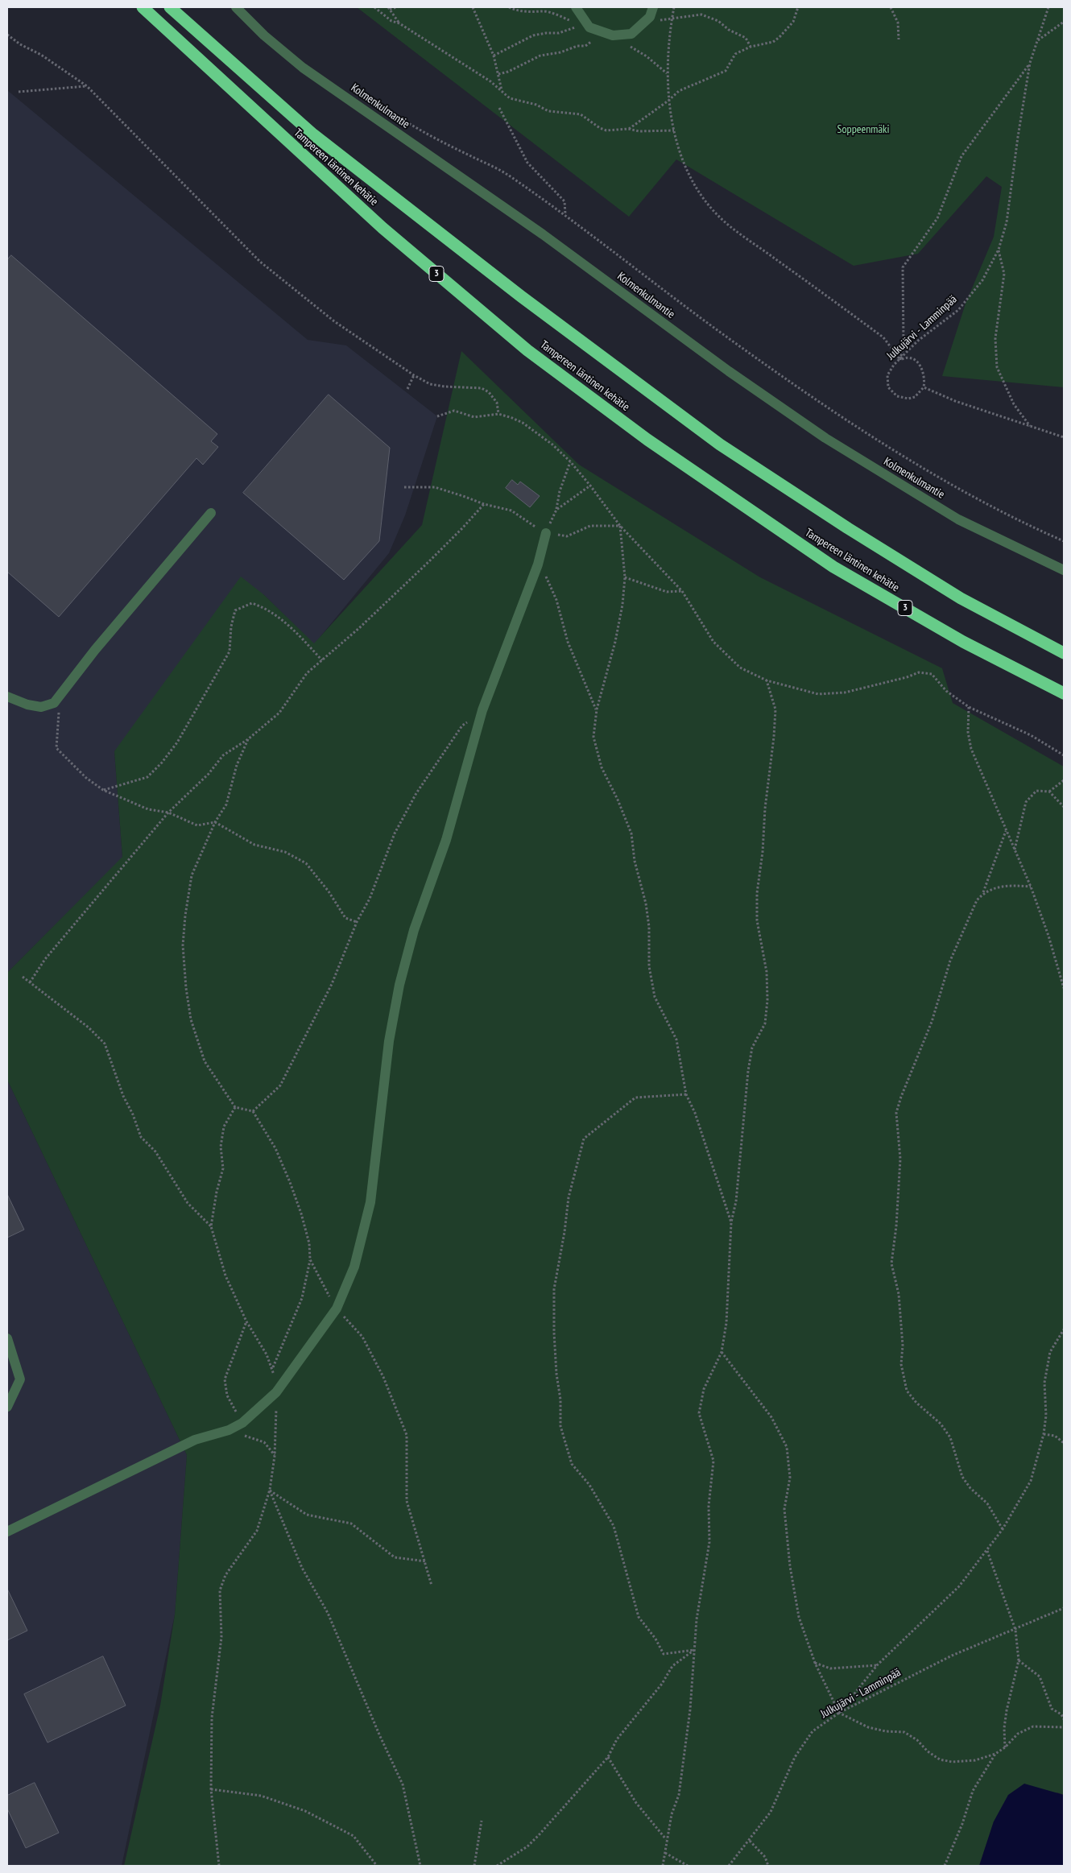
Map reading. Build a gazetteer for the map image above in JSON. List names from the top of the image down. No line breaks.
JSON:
{"streets":{"highway":["Tampereen läntinen kehätie","3"],"street":["Kolmenkulmantie"],"path":["Julkujärvi - Lamminpää"]},"parks":["Soppeenmäki"]}
